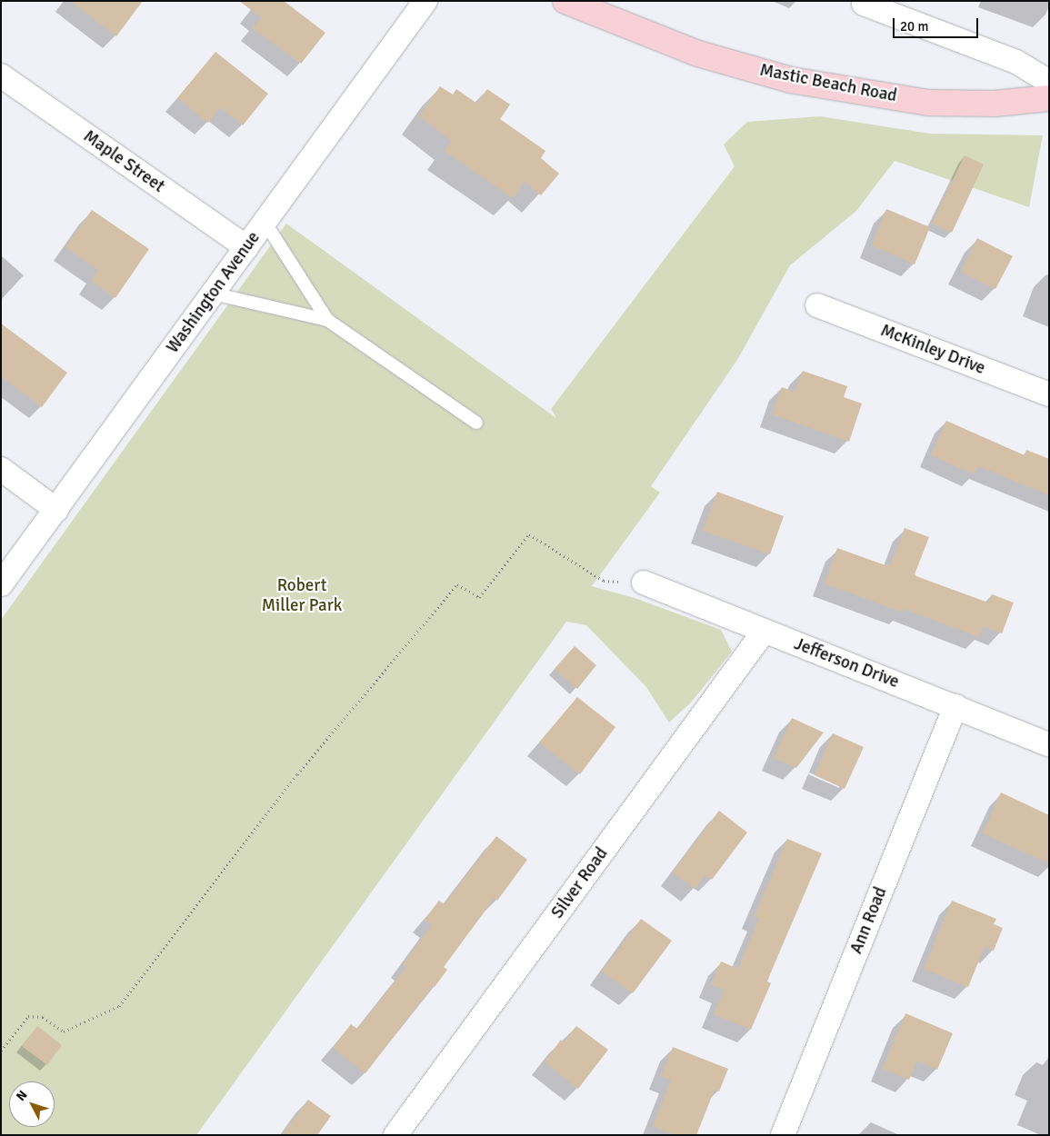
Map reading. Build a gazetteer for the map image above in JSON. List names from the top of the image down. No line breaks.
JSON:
{"streets":{"street":["Mastic Beach Road","Maple Street","Washington Avenue","McKinley Drive","Jefferson Drive","Silver Road","Ann Road"]},"crossings":[["Maple Street","Washington Avenue"],["Jefferson Drive","Silver Road"],["Jefferson Drive","Ann Road"]],"parks":["Robert Miller Park"],"scale_bar":"20 m","north":"top left"}
